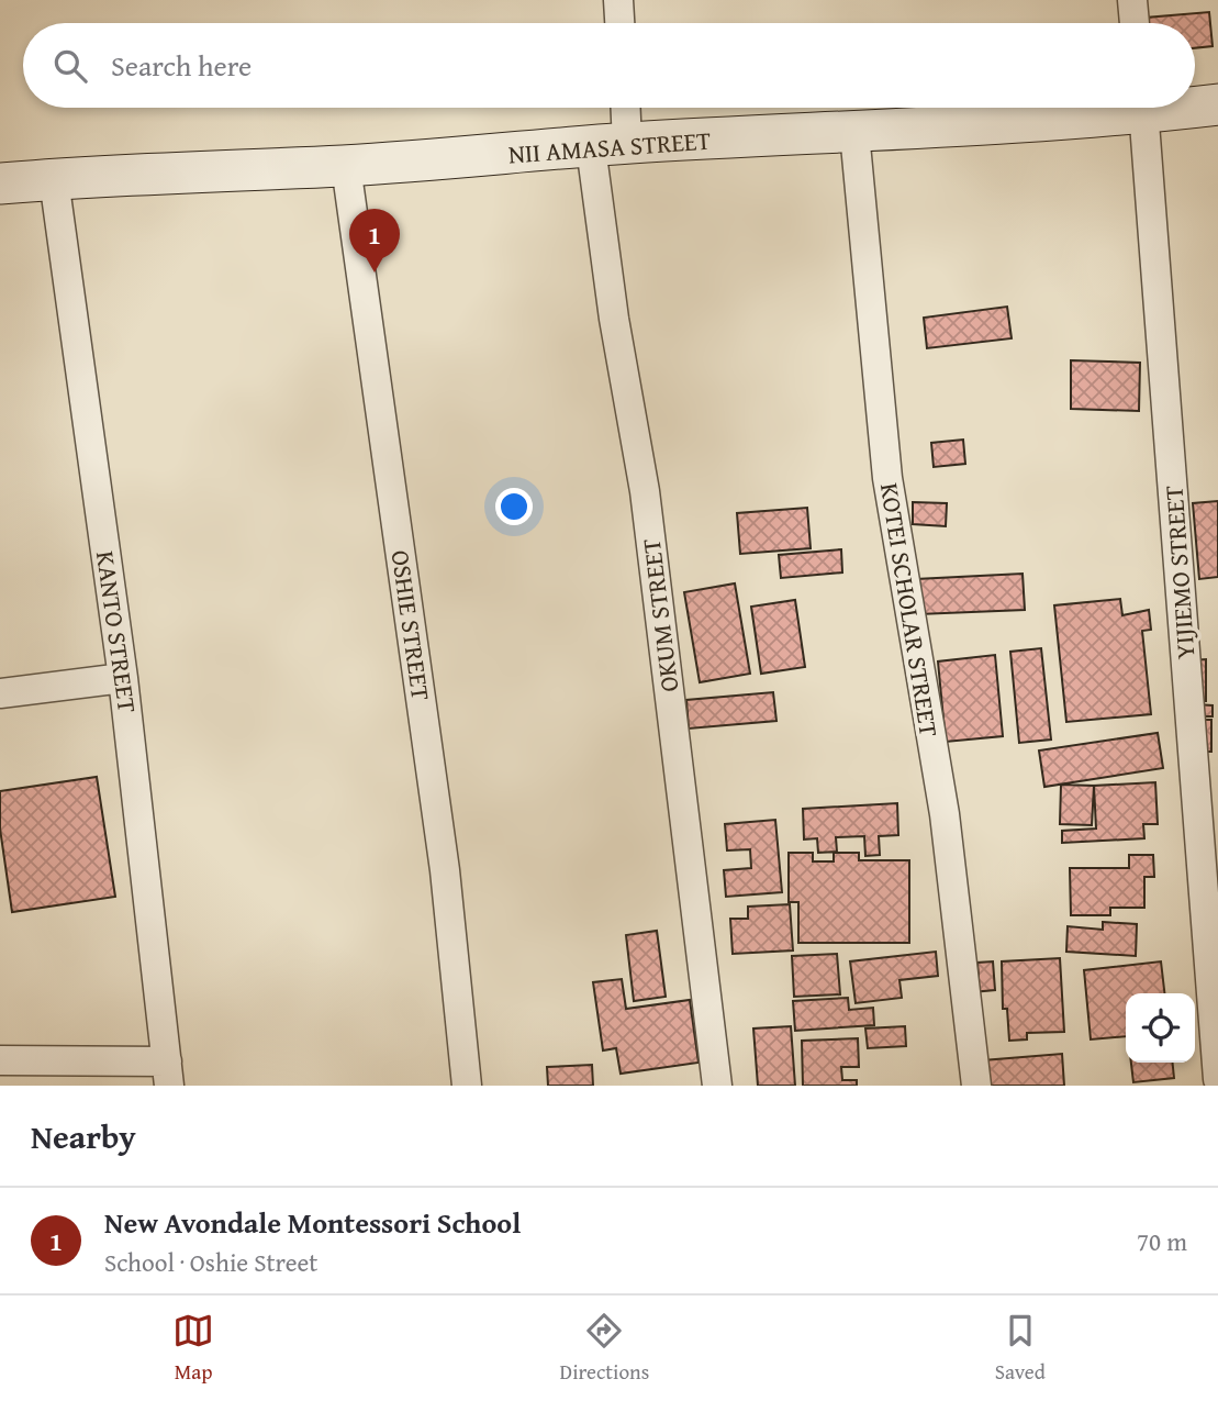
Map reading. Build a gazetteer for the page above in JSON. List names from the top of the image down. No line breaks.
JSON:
{"streets":{"street":["NII AMASA STREET","YIJIEMO STREET","KOTEI SCHOLAR STREET","OKUM STREET","OSHIE STREET","KANTO STREET"]},"crossings":[["NII AMASA STREET","KOTEI SCHOLAR STREET"],["NII AMASA STREET","OKUM STREET"],["NII AMASA STREET","OSHIE STREET"],["NII AMASA STREET","KANTO STREET"]],"page":{"search":"Search here","pins":"1","heading":"Nearby","list":[{"mark":"1","name":"New Avondale Montessori School","note":"School · Oshie Street","value":"70 m"}],"nav":["Map","Directions","Saved"]}}
